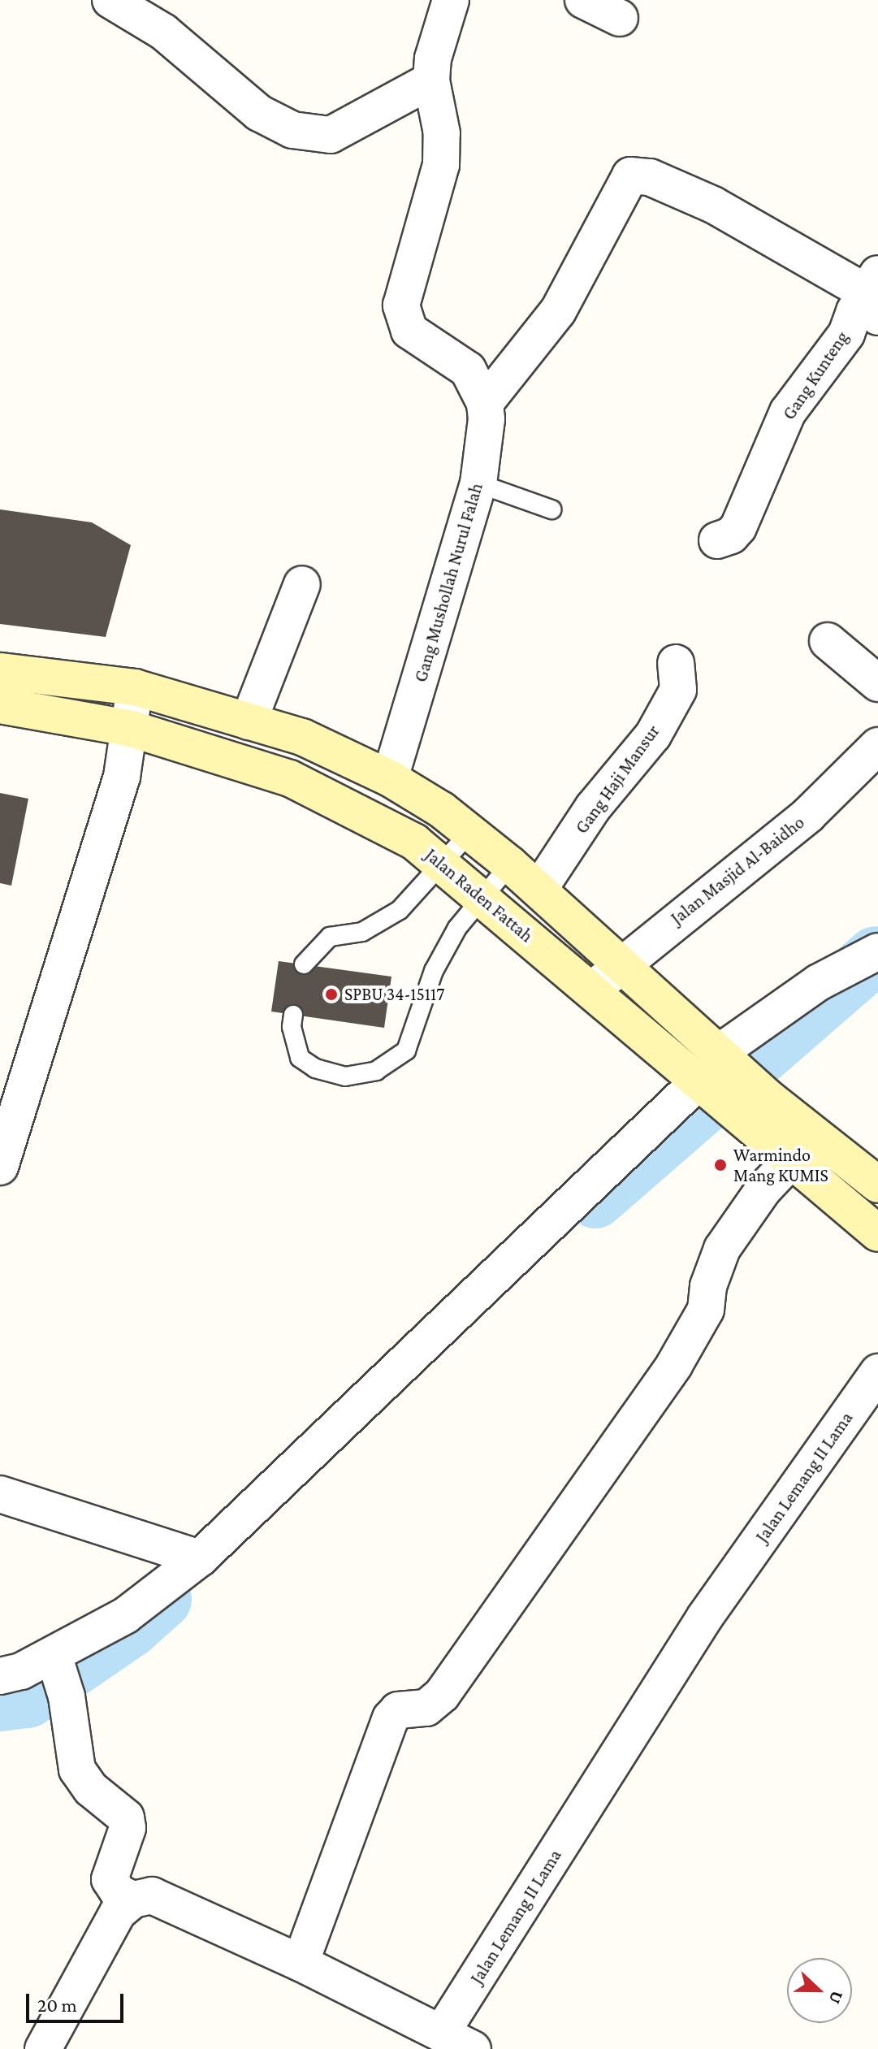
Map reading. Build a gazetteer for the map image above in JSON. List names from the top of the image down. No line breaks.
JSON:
{"streets":{"main road":["Jalan Raden Fattah"],"street":["Gang Kunteng","Gang Mushollah Nurul Falah","Gang Haji Mansur","Jalan Masjid Al-Baidho","Jalan Lemang II Lama"]},"crossings":[["Gang Mushollah Nurul Falah","Jalan Raden Fattah"],["Gang Haji Mansur","Jalan Raden Fattah"],["Jalan Masjid Al-Baidho","Jalan Raden Fattah"]],"places":["SPBU 34-15117","Warmindo Mang KUMIS"],"scale_bar":"20 m","north":"right"}
